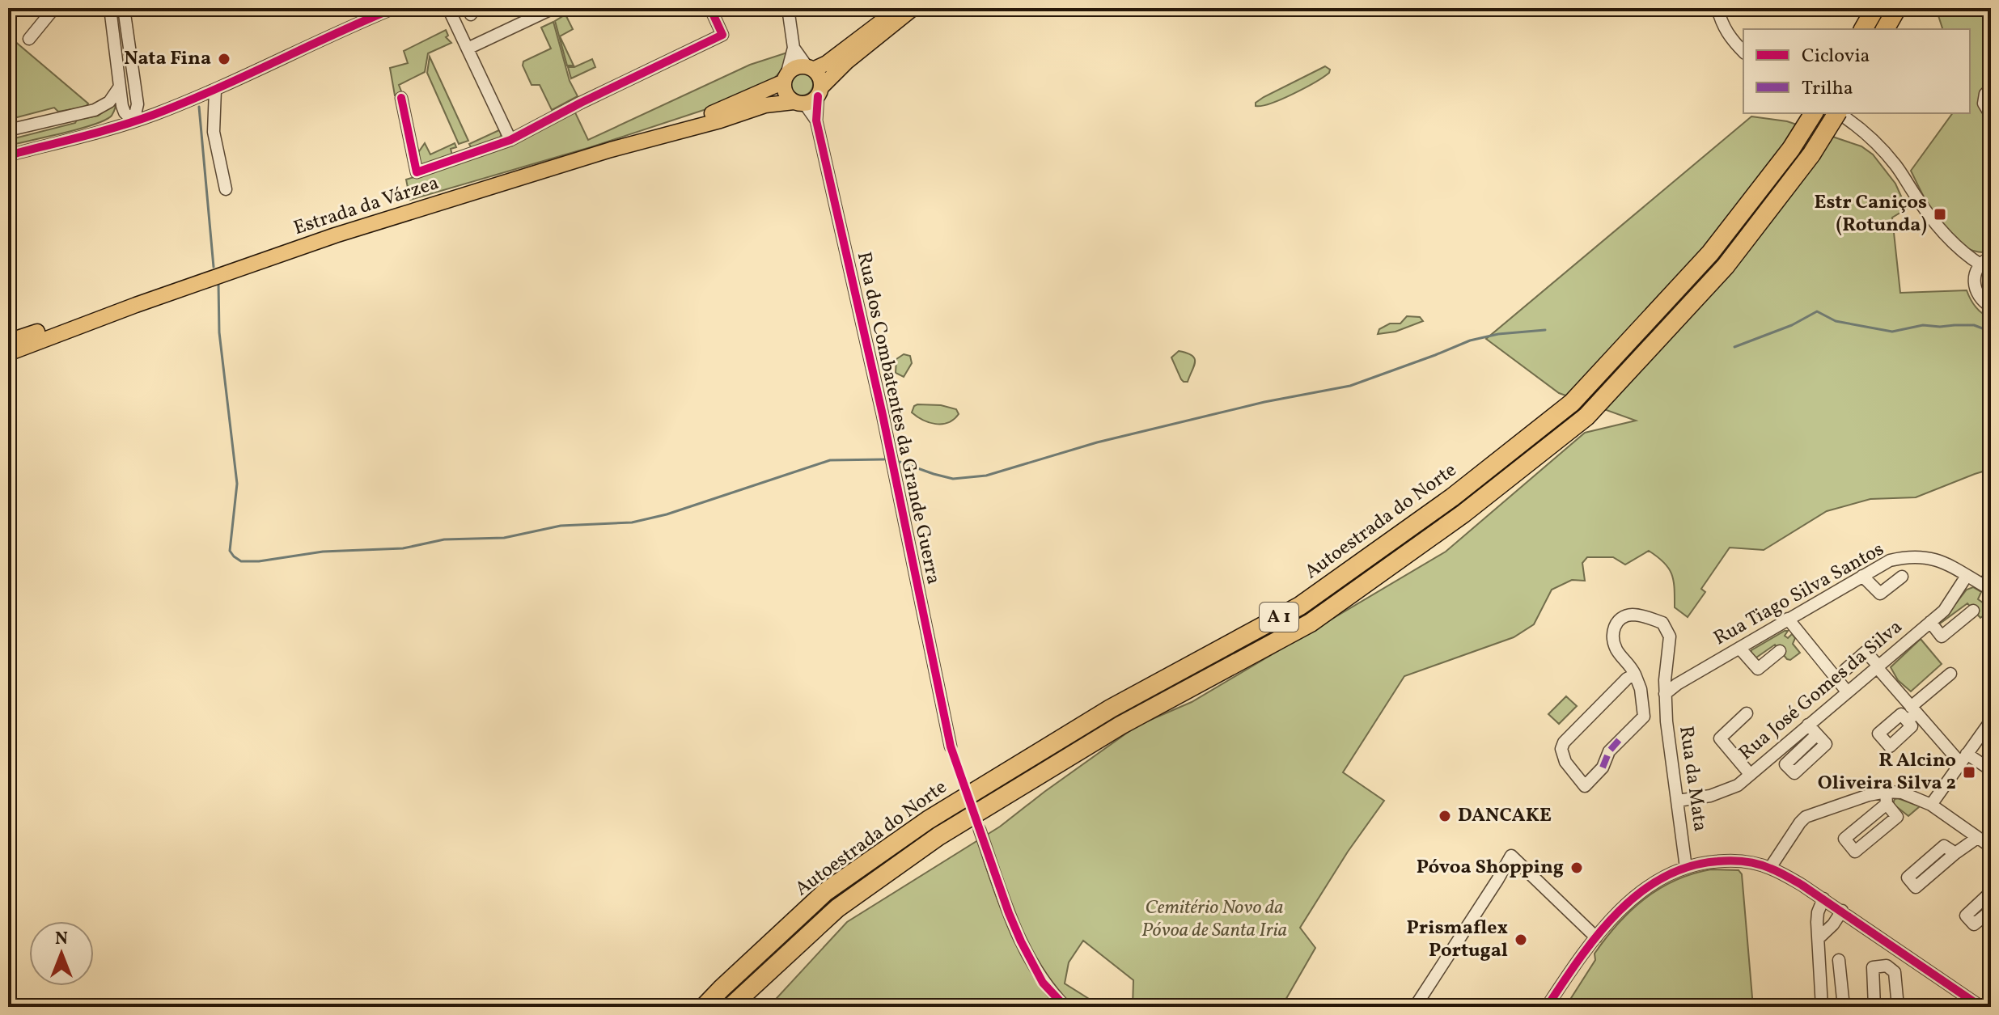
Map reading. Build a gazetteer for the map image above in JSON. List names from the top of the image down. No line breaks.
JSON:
{"streets":{"highway":["Autoestrada do Norte","A 1"],"main road":["Estrada da Várzea"],"street":["Rua dos Combatentes da Grande Guerra","Rua Tiago Silva Santos","Rua José Gomes da Silva","Rua da Mata"]},"crossings":[["Estrada da Várzea","Rua dos Combatentes da Grande Guerra"],["Rua Tiago Silva Santos","Rua José Gomes da Silva"],["Rua Tiago Silva Santos","Rua da Mata"],["Rua José Gomes da Silva","Rua da Mata"]],"parks":["Cemitério Novo da Póvoa de Santa Iria"],"places":{"other":["Nata Fina","DANCAKE","Póvoa Shopping","Prismaflex Portugal"],"transit":["Estr Caniços (Rotunda)","R Alcino Oliveira Silva 2"]},"legend":["Ciclovia","Trilha"],"north":"top"}
